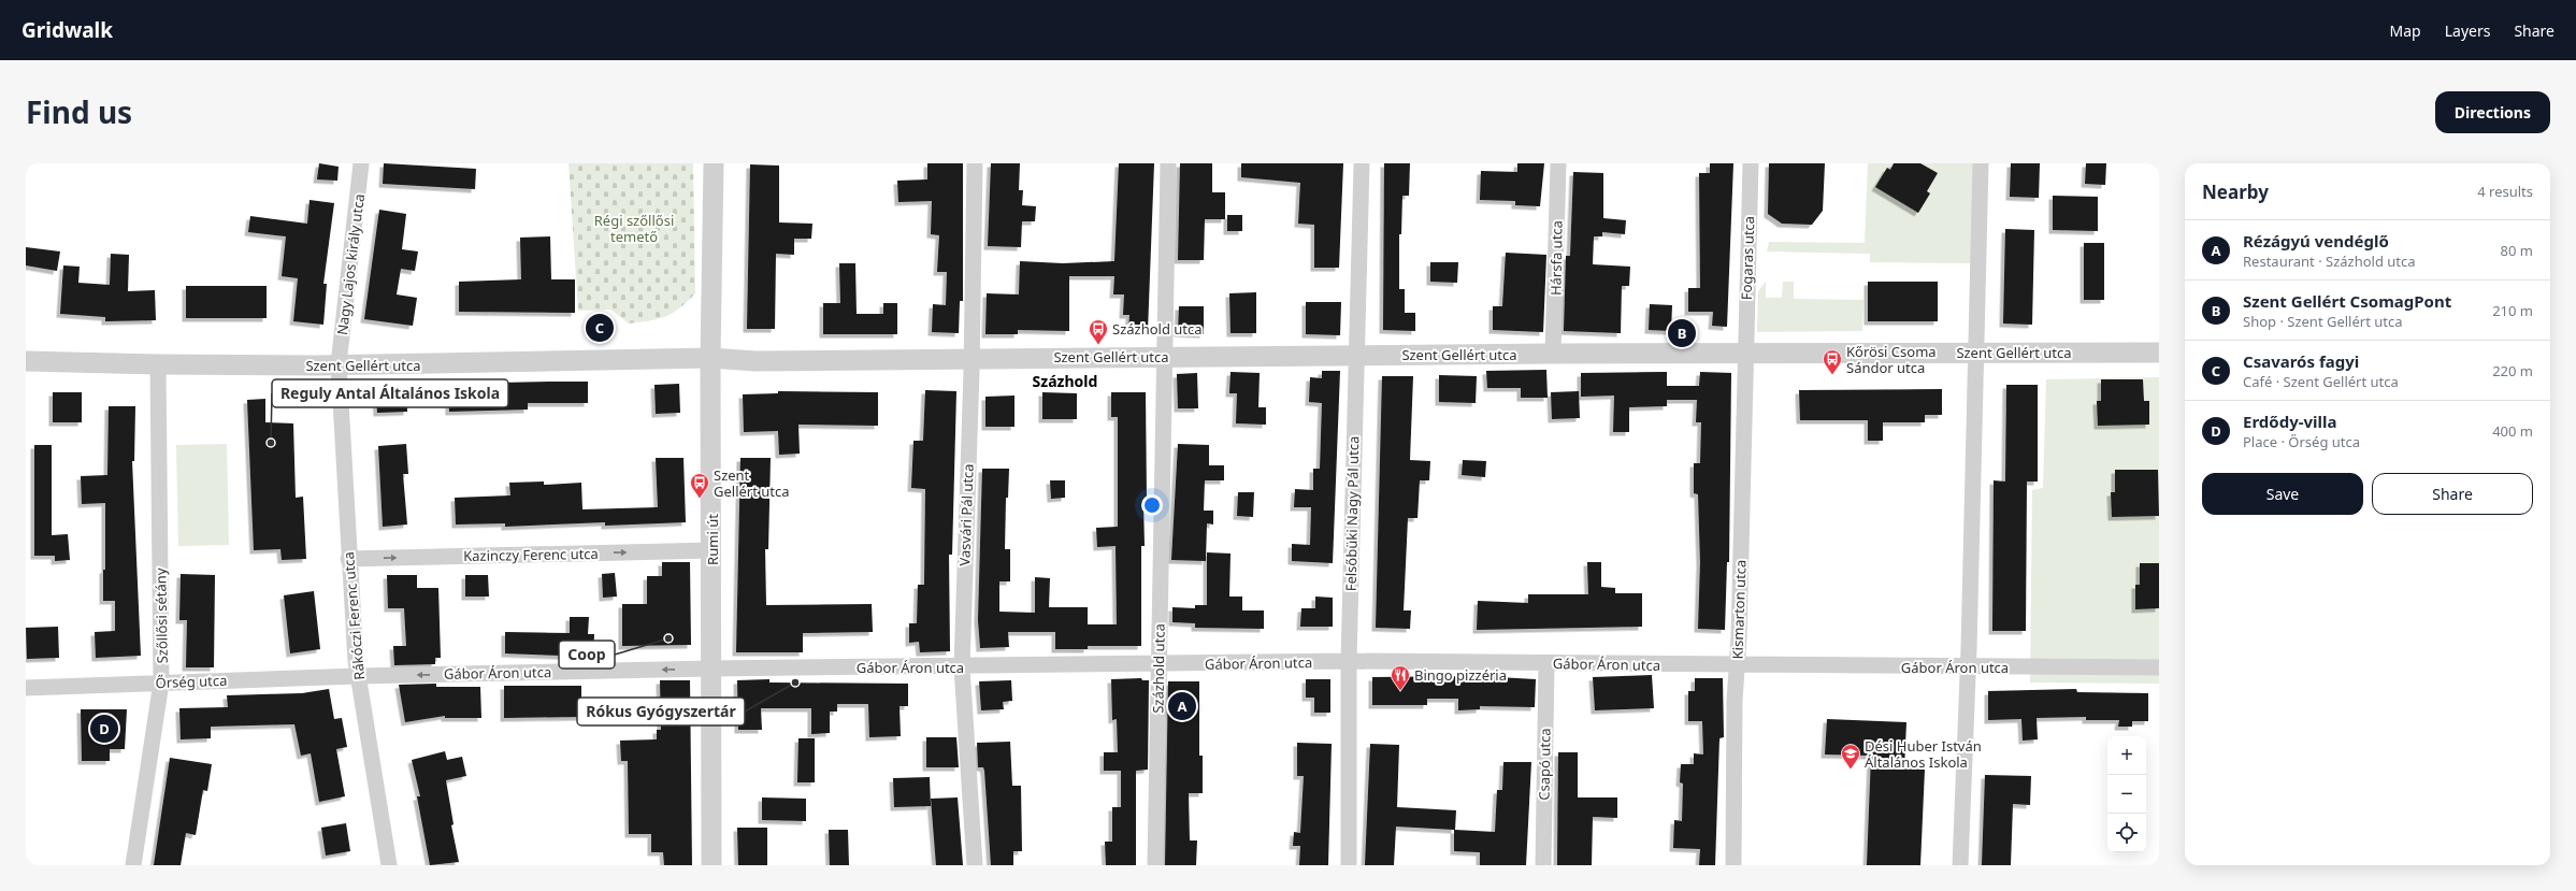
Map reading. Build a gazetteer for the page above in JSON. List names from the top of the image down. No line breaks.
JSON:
{"streets":{"street":["Hársfa utca","Fogaras utca","Nagy Lajos király utca","Szent Gellért utca","Felsőbüki Nagy Pál utca","Vasvári Pál utca","Rumi út","Kazinczy Ferenc utca","Kismarton utca","Szőllősi sétány","Rákóczi Ferenc utca","Gábor Áron utca","Százhold utca","Őrség utca","Csapó utca"]},"crossings":[["Hársfa utca","Szent Gellért utca"],["Fogaras utca","Szent Gellért utca"],["Fogaras utca","Kismarton utca"],["Nagy Lajos király utca","Szent Gellért utca"],["Nagy Lajos király utca","Rákóczi Ferenc utca"],["Szent Gellért utca","Felsőbüki Nagy Pál utca"],["Szent Gellért utca","Vasvári Pál utca"],["Szent Gellért utca","Rumi út"],["Szent Gellért utca","Kismarton utca"],["Szent Gellért utca","Szőllősi sétány"],["Szent Gellért utca","Rákóczi Ferenc utca"],["Szent Gellért utca","Százhold utca"],["Felsőbüki Nagy Pál utca","Gábor Áron utca"],["Vasvári Pál utca","Gábor Áron utca"],["Rumi út","Kazinczy Ferenc utca"],["Rumi út","Gábor Áron utca"],["Kazinczy Ferenc utca","Rákóczi Ferenc utca"],["Kismarton utca","Gábor Áron utca"],["Szőllősi sétány","Őrség utca"],["Rákóczi Ferenc utca","Gábor Áron utca"],["Rákóczi Ferenc utca","Őrség utca"],["Gábor Áron utca","Százhold utca"],["Gábor Áron utca","Őrség utca"],["Gábor Áron utca","Csapó utca"]],"one_way":["Kazinczy Ferenc utca"],"districts":["Százhold"],"parks":["Régi szőllősi temető"],"places":{"bus stop":["Százhold utca","Kőrösi Csoma Sándor utca","Szent Gellért utca"],"other":["Reguly Antal Általános Iskola","Coop","Rókus Gyógyszertár"],"restaurant":["Bingo pizzéria"],"school or university":["Dési Huber István Általános Iskola"]},"page":{"header":"Gridwalk","nav":["Map","Layers","Share"],"title":"Find us","buttons":["Directions",["Save","Share"]],"heading":["Nearby","4 results"],"list":[{"mark":"A","name":"Rézágyú vendéglő","note":"Restaurant · Százhold utca","value":"80 m"},{"mark":"B","name":"Szent Gellért CsomagPont","note":"Shop · Szent Gellért utca","value":"210 m"},{"mark":"C","name":"Csavarós fagyi","note":"Café · Szent Gellért utca","value":"220 m"},{"mark":"D","name":"Erdődy-villa","note":"Place · Őrség utca","value":"400 m"}],"pins":["C","B","A","D"],"map_buttons":["+","−"]}}
